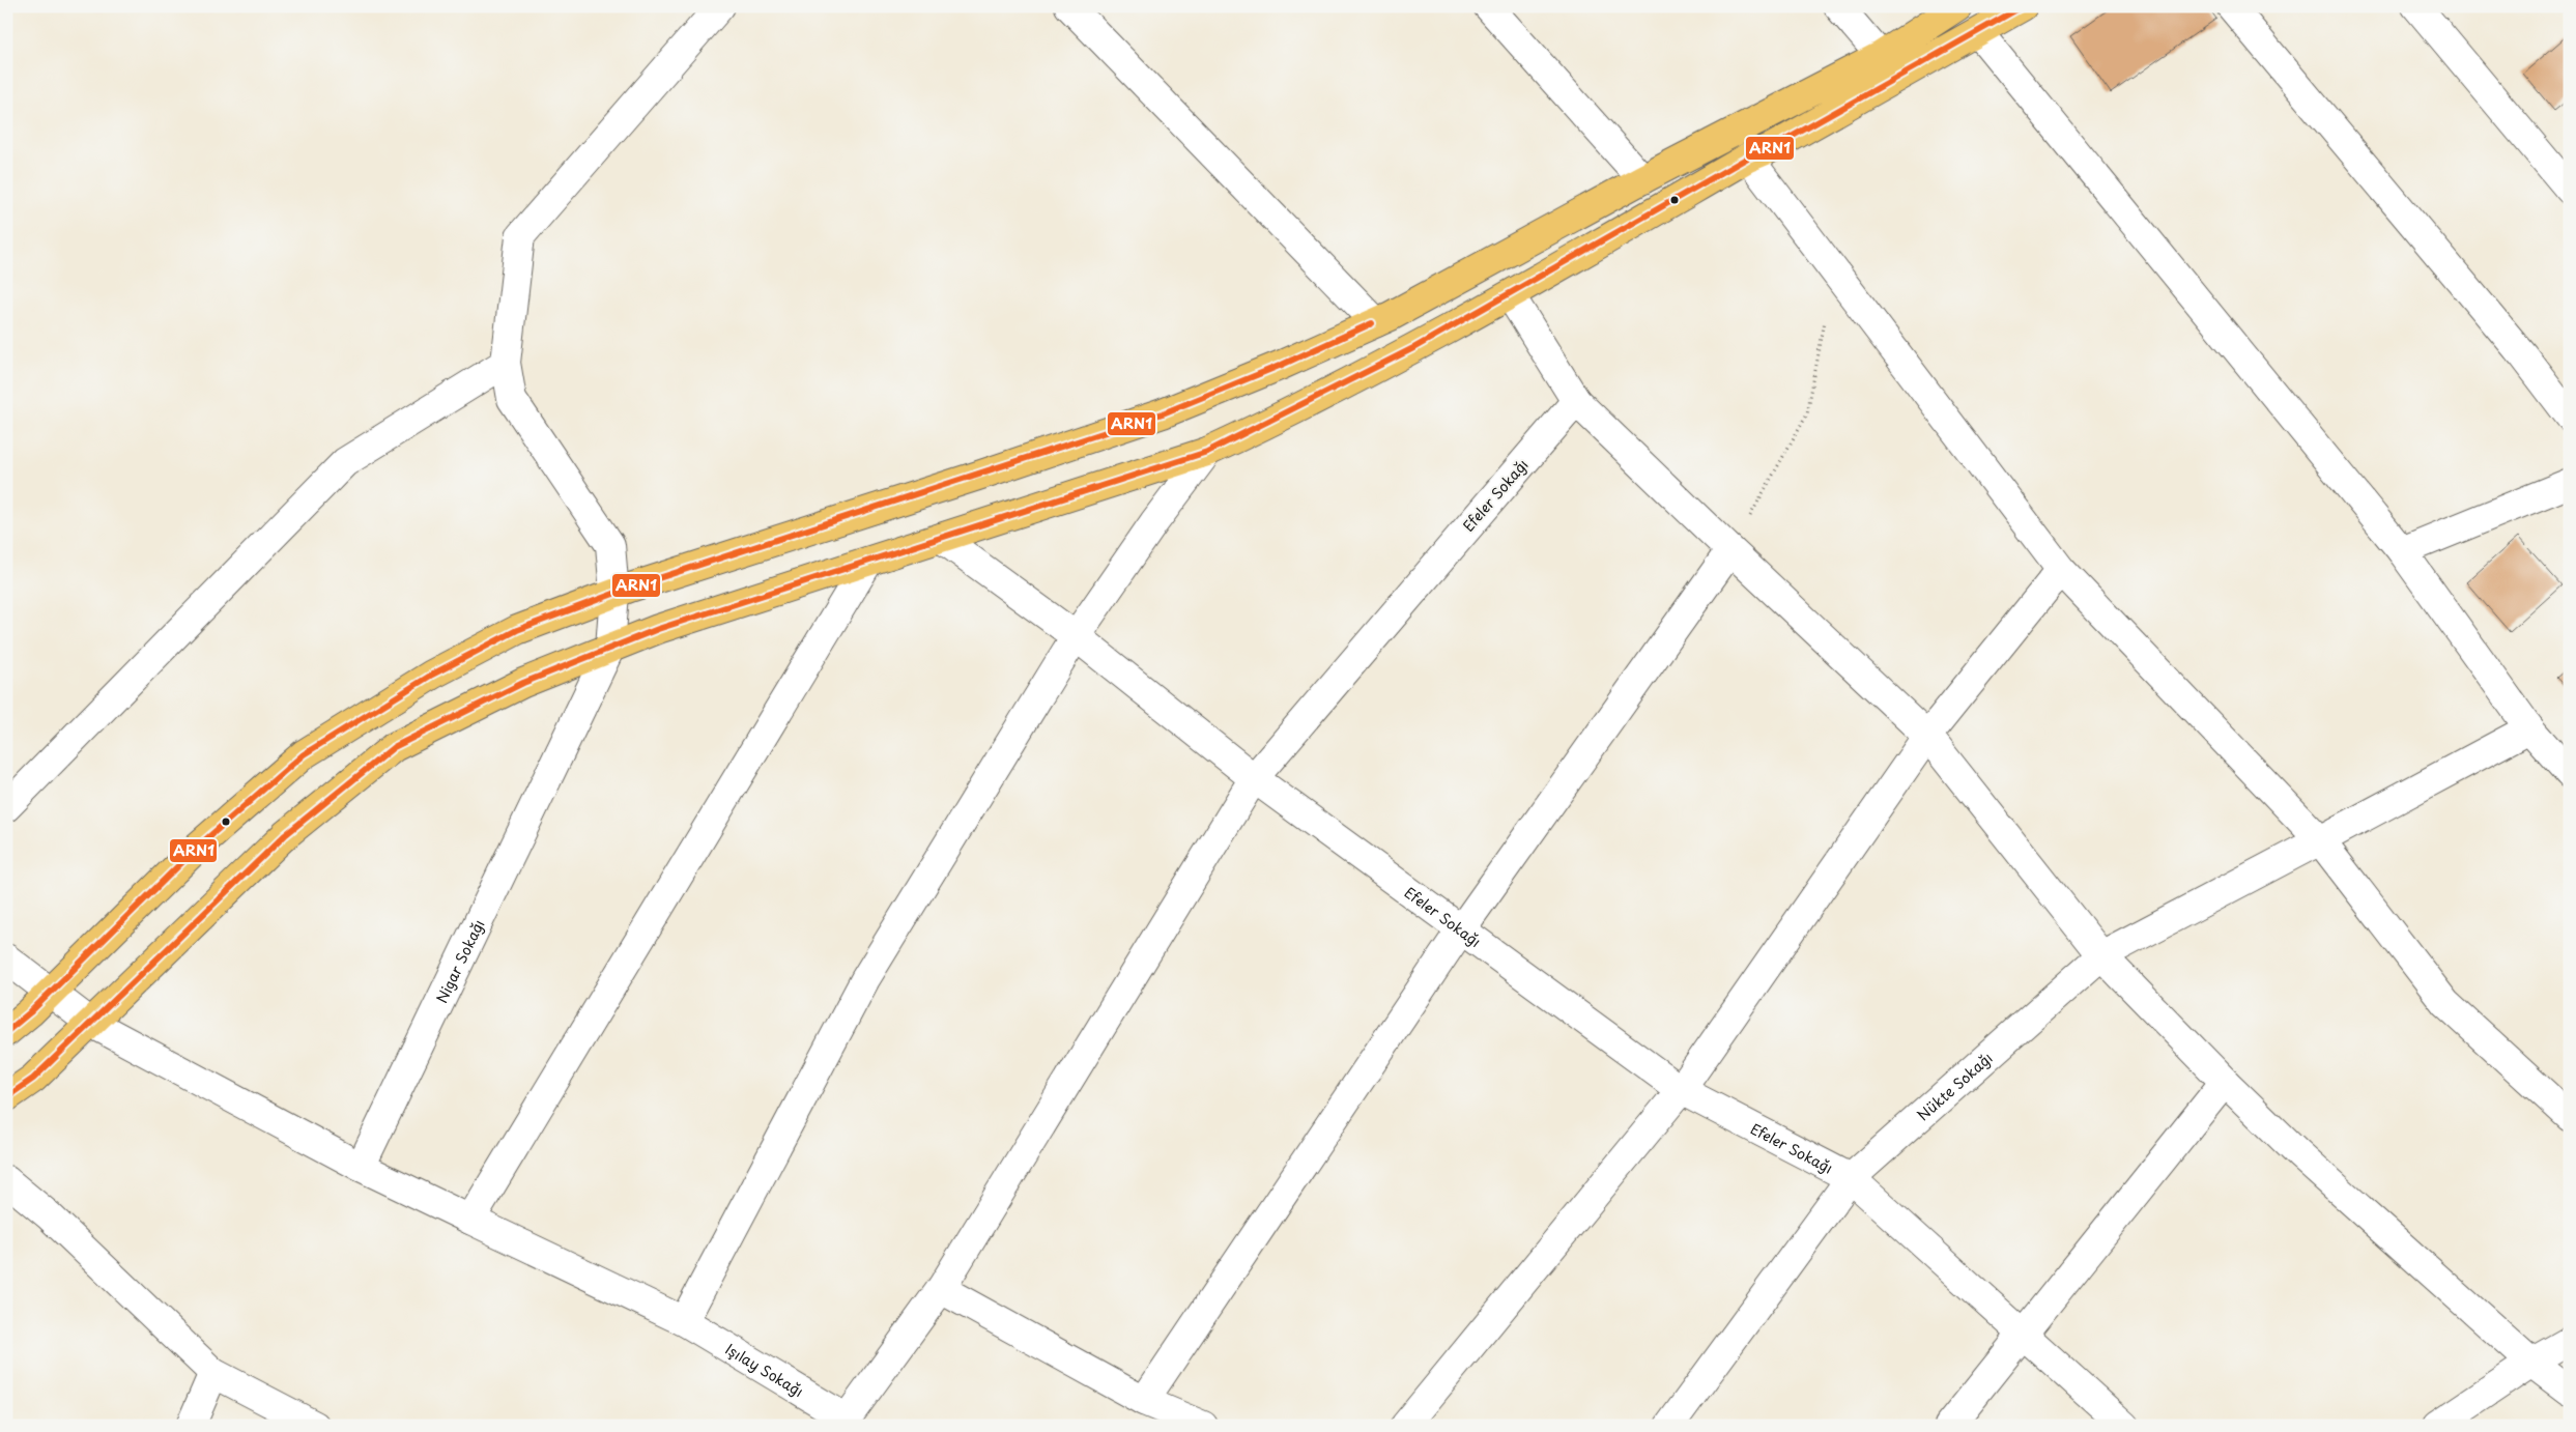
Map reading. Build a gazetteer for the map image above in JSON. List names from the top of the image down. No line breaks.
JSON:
{"streets":{"street":["Efeler Sokağı","Nigar Sokağı","Nükte Sokağı","Işılay Sokağı"]},"crossings":[["Efeler Sokağı","Nükte Sokağı"]],"lines":["transit line ARN1"]}
